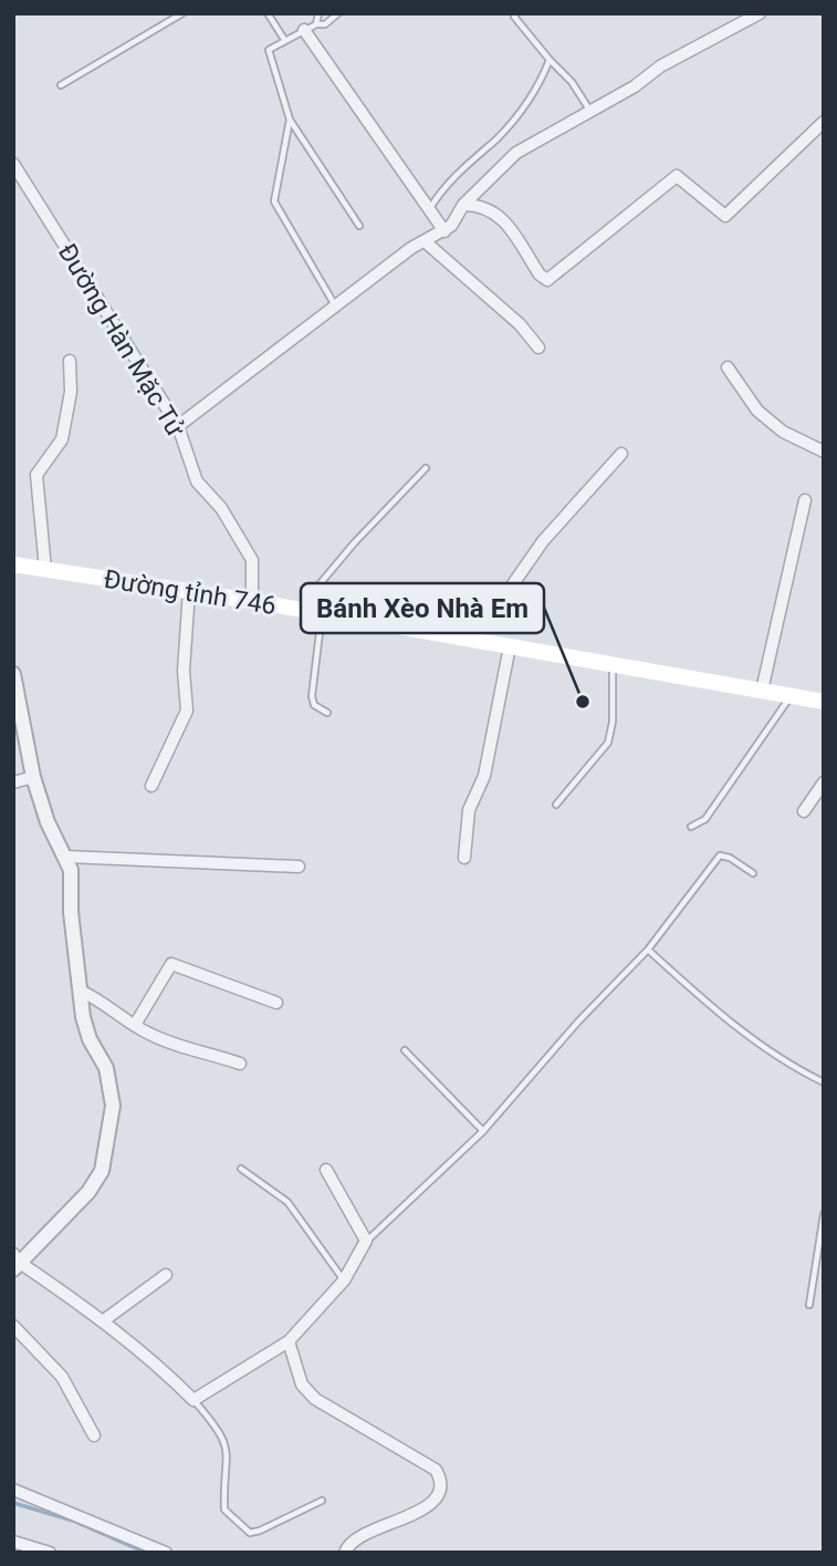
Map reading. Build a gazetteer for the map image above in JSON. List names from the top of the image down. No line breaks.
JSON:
{"streets":{"main road":["Đường tỉnh 746"],"street":["Đường Hàn Mặc Tử"]},"crossings":[["Đường Hàn Mặc Tử","Đường tỉnh 746"]],"places":["Bánh Xèo Nhà Em"]}
